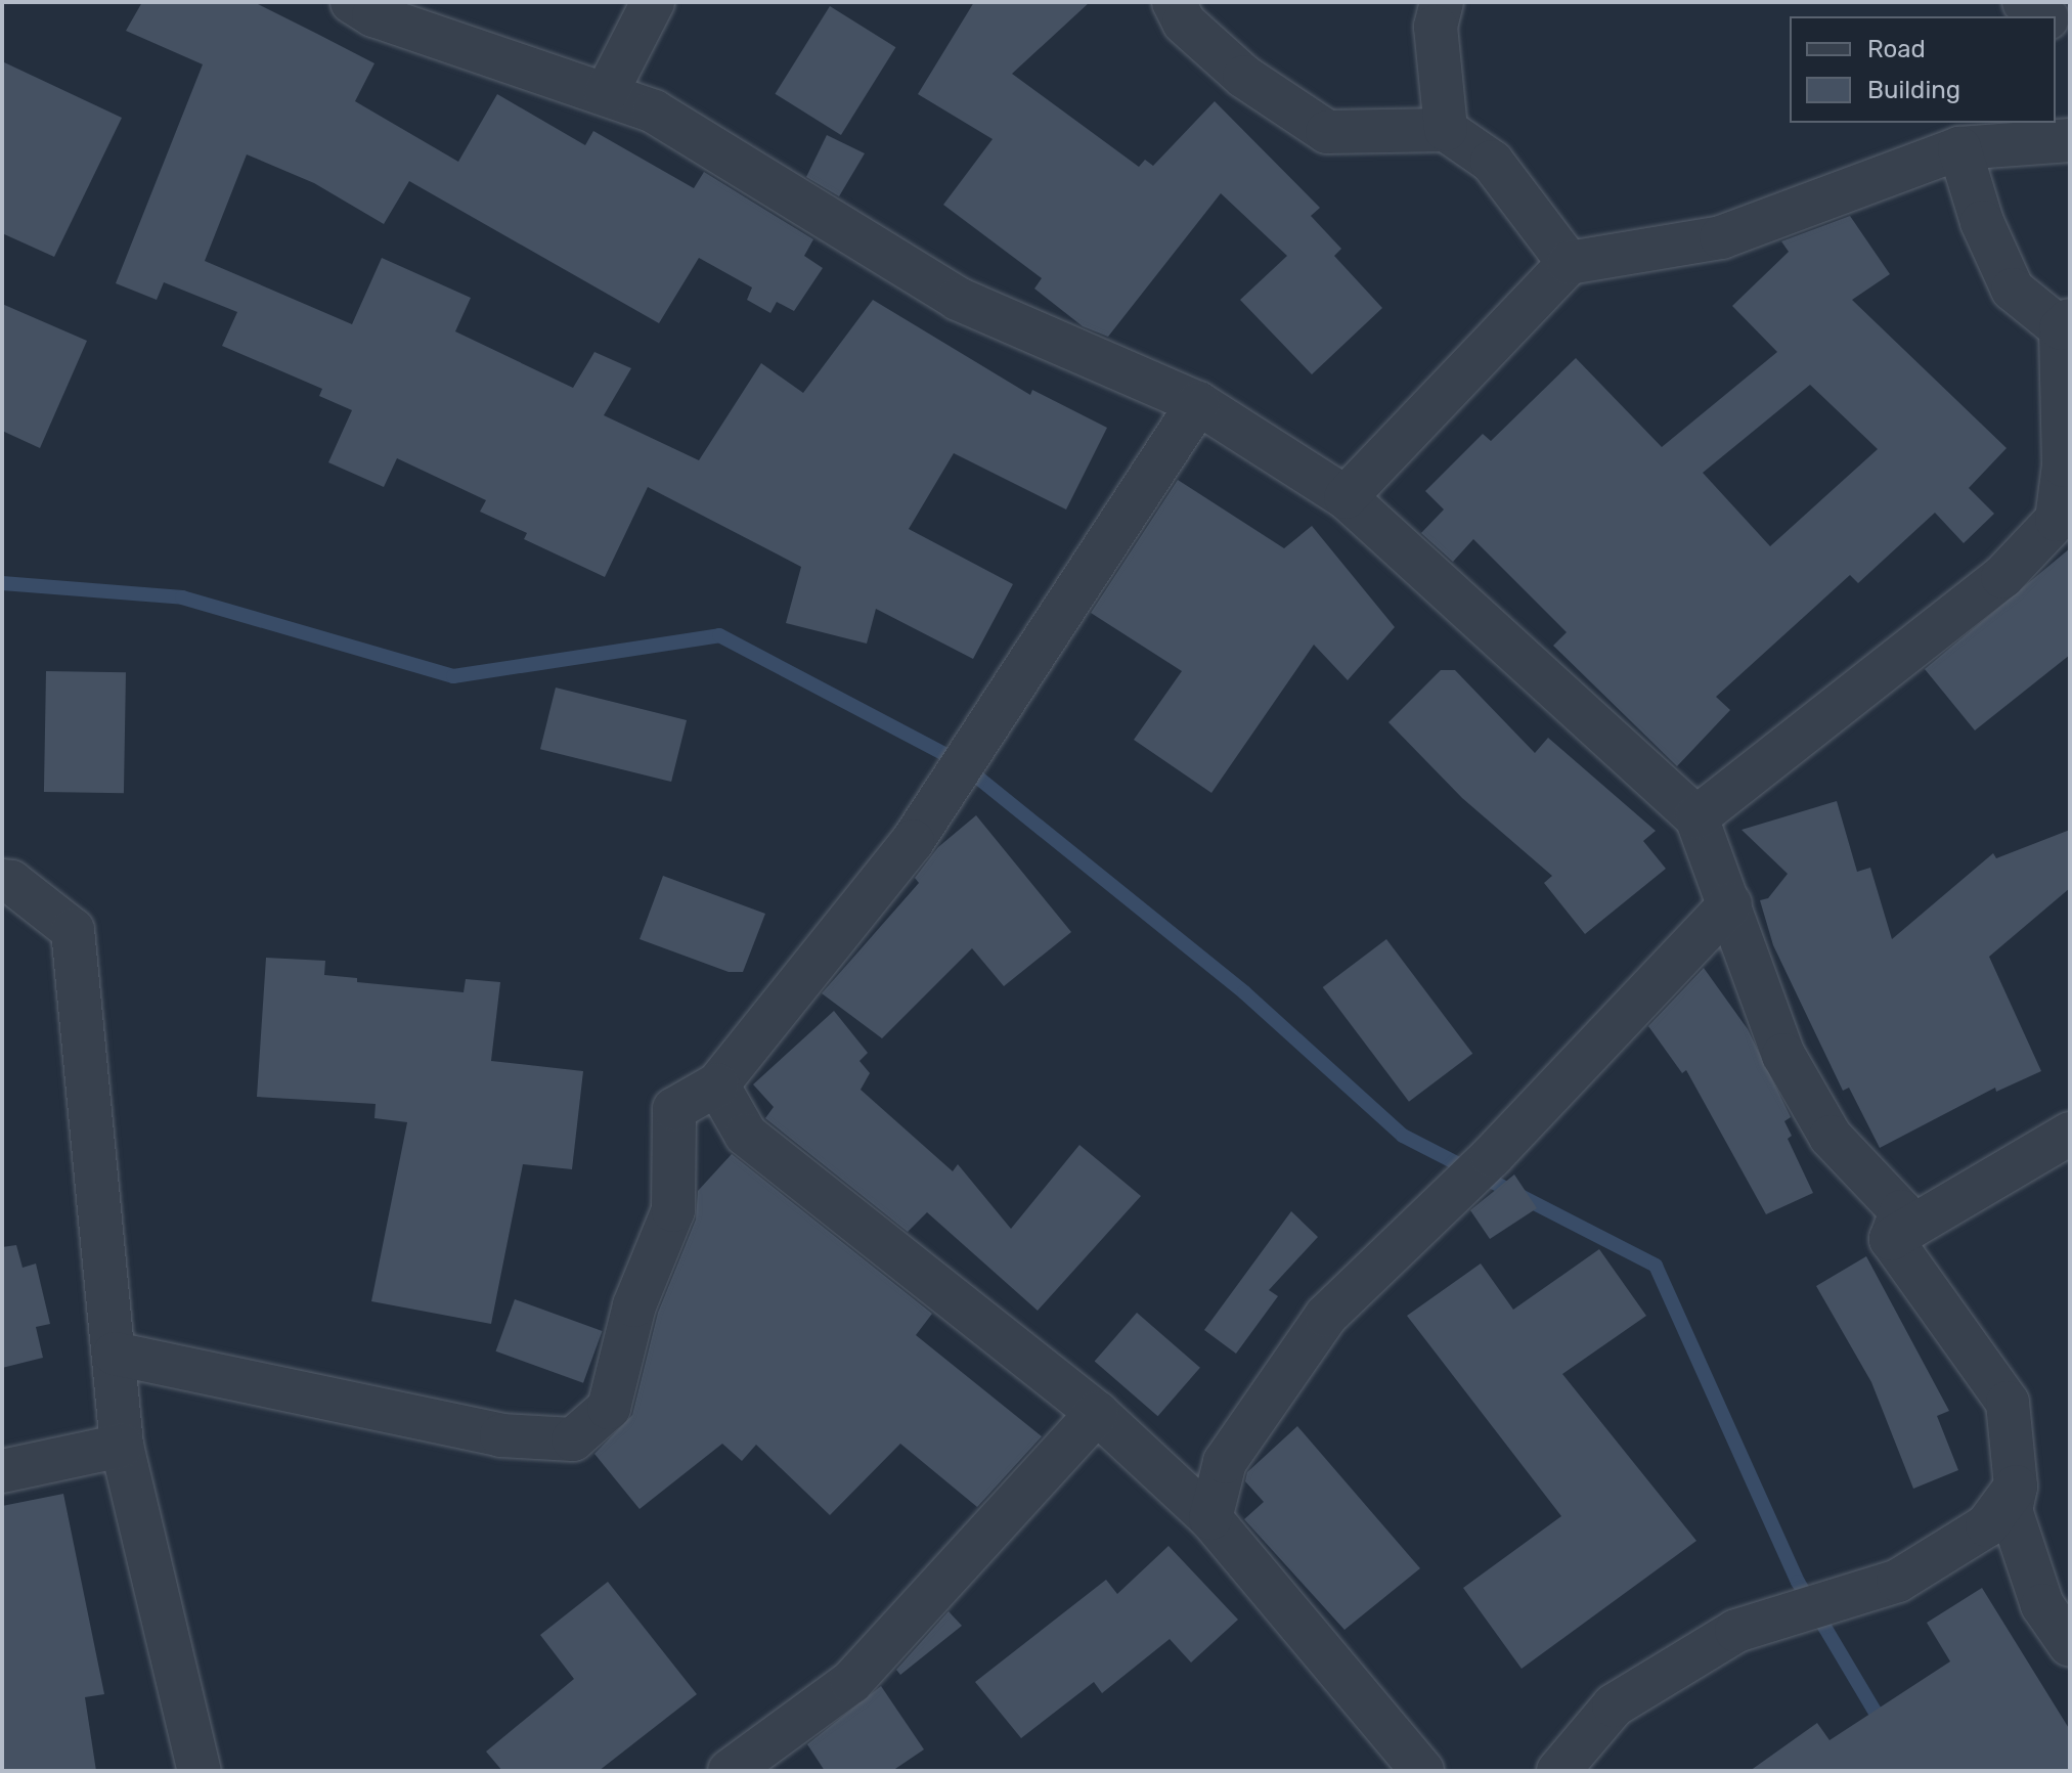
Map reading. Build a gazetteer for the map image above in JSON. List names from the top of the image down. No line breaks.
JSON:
{"legend":["Road","Building"]}
